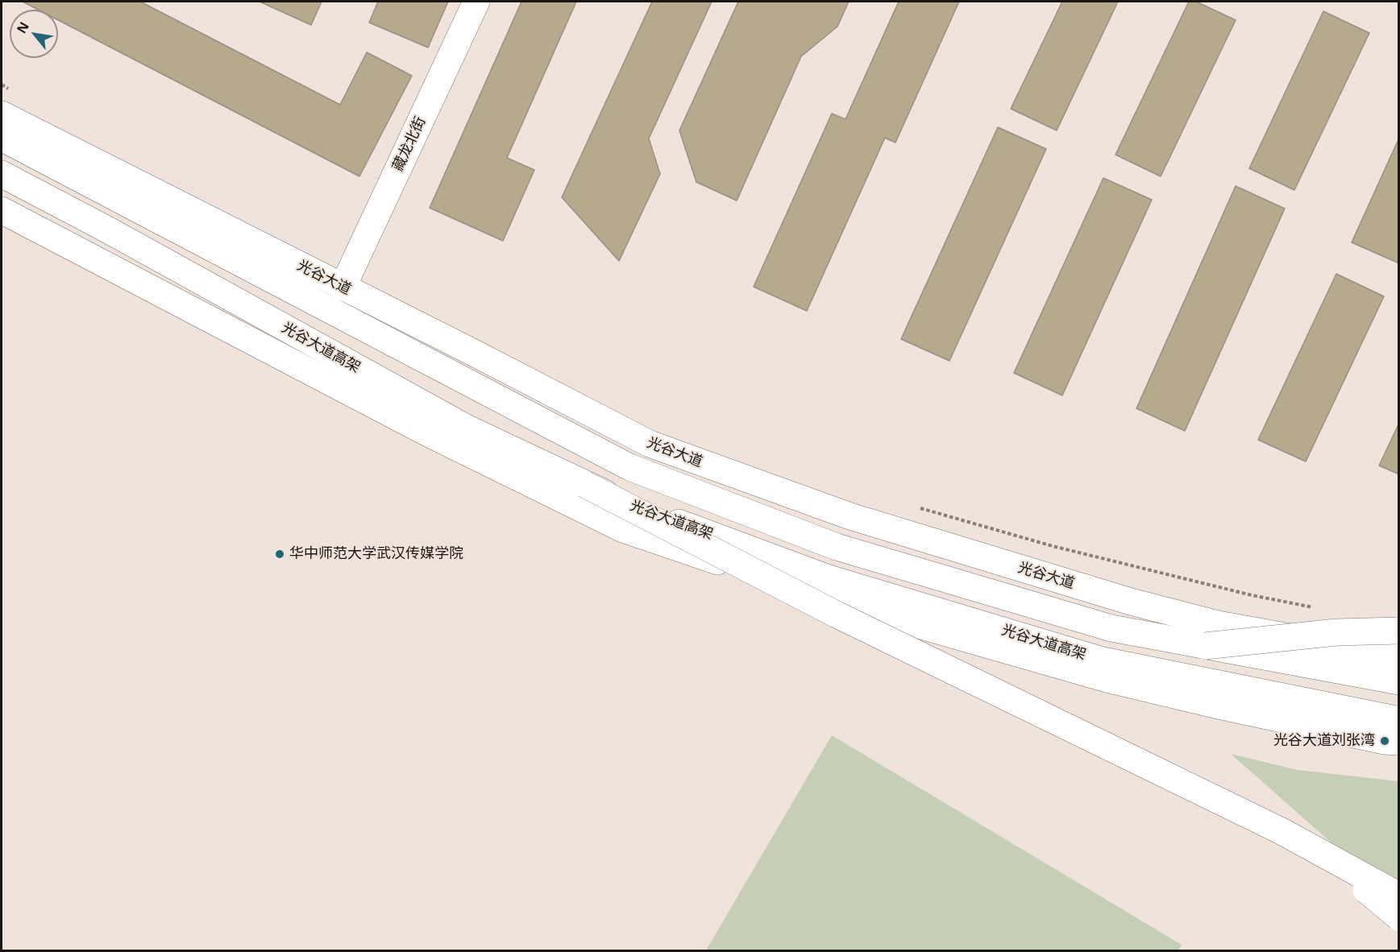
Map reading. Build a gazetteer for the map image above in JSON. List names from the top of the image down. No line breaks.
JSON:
{"streets":{"main road":["藏龙北街","光谷大道","光谷大道高架"]},"crossings":[["藏龙北街","光谷大道"]],"places":["华中师范大学武汉传媒学院","光谷大道刘张湾"],"north":"top left"}
